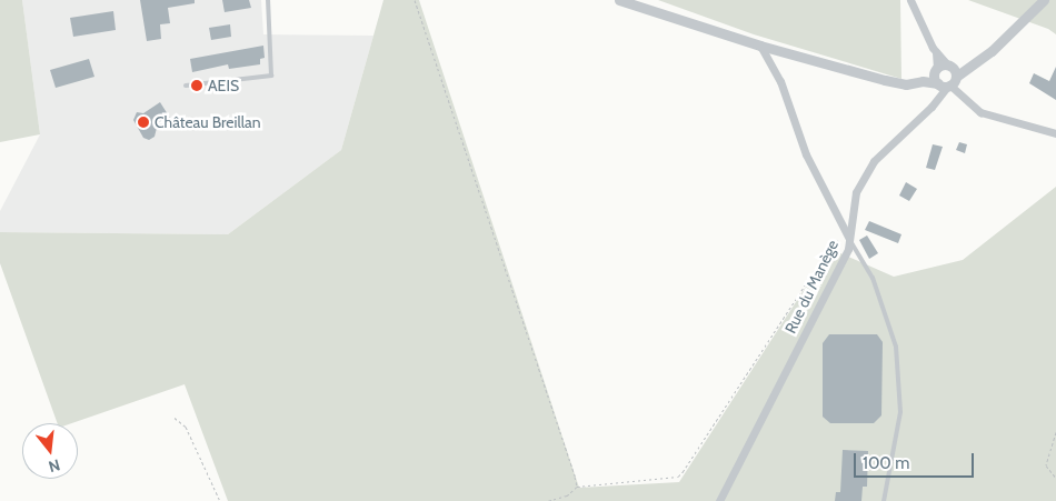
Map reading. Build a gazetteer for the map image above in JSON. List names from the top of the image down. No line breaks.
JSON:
{"streets":{"street":["Rue du Manège"]},"places":["AEIS","Château Breillan"],"scale_bar":"100 m","north":"bottom"}
